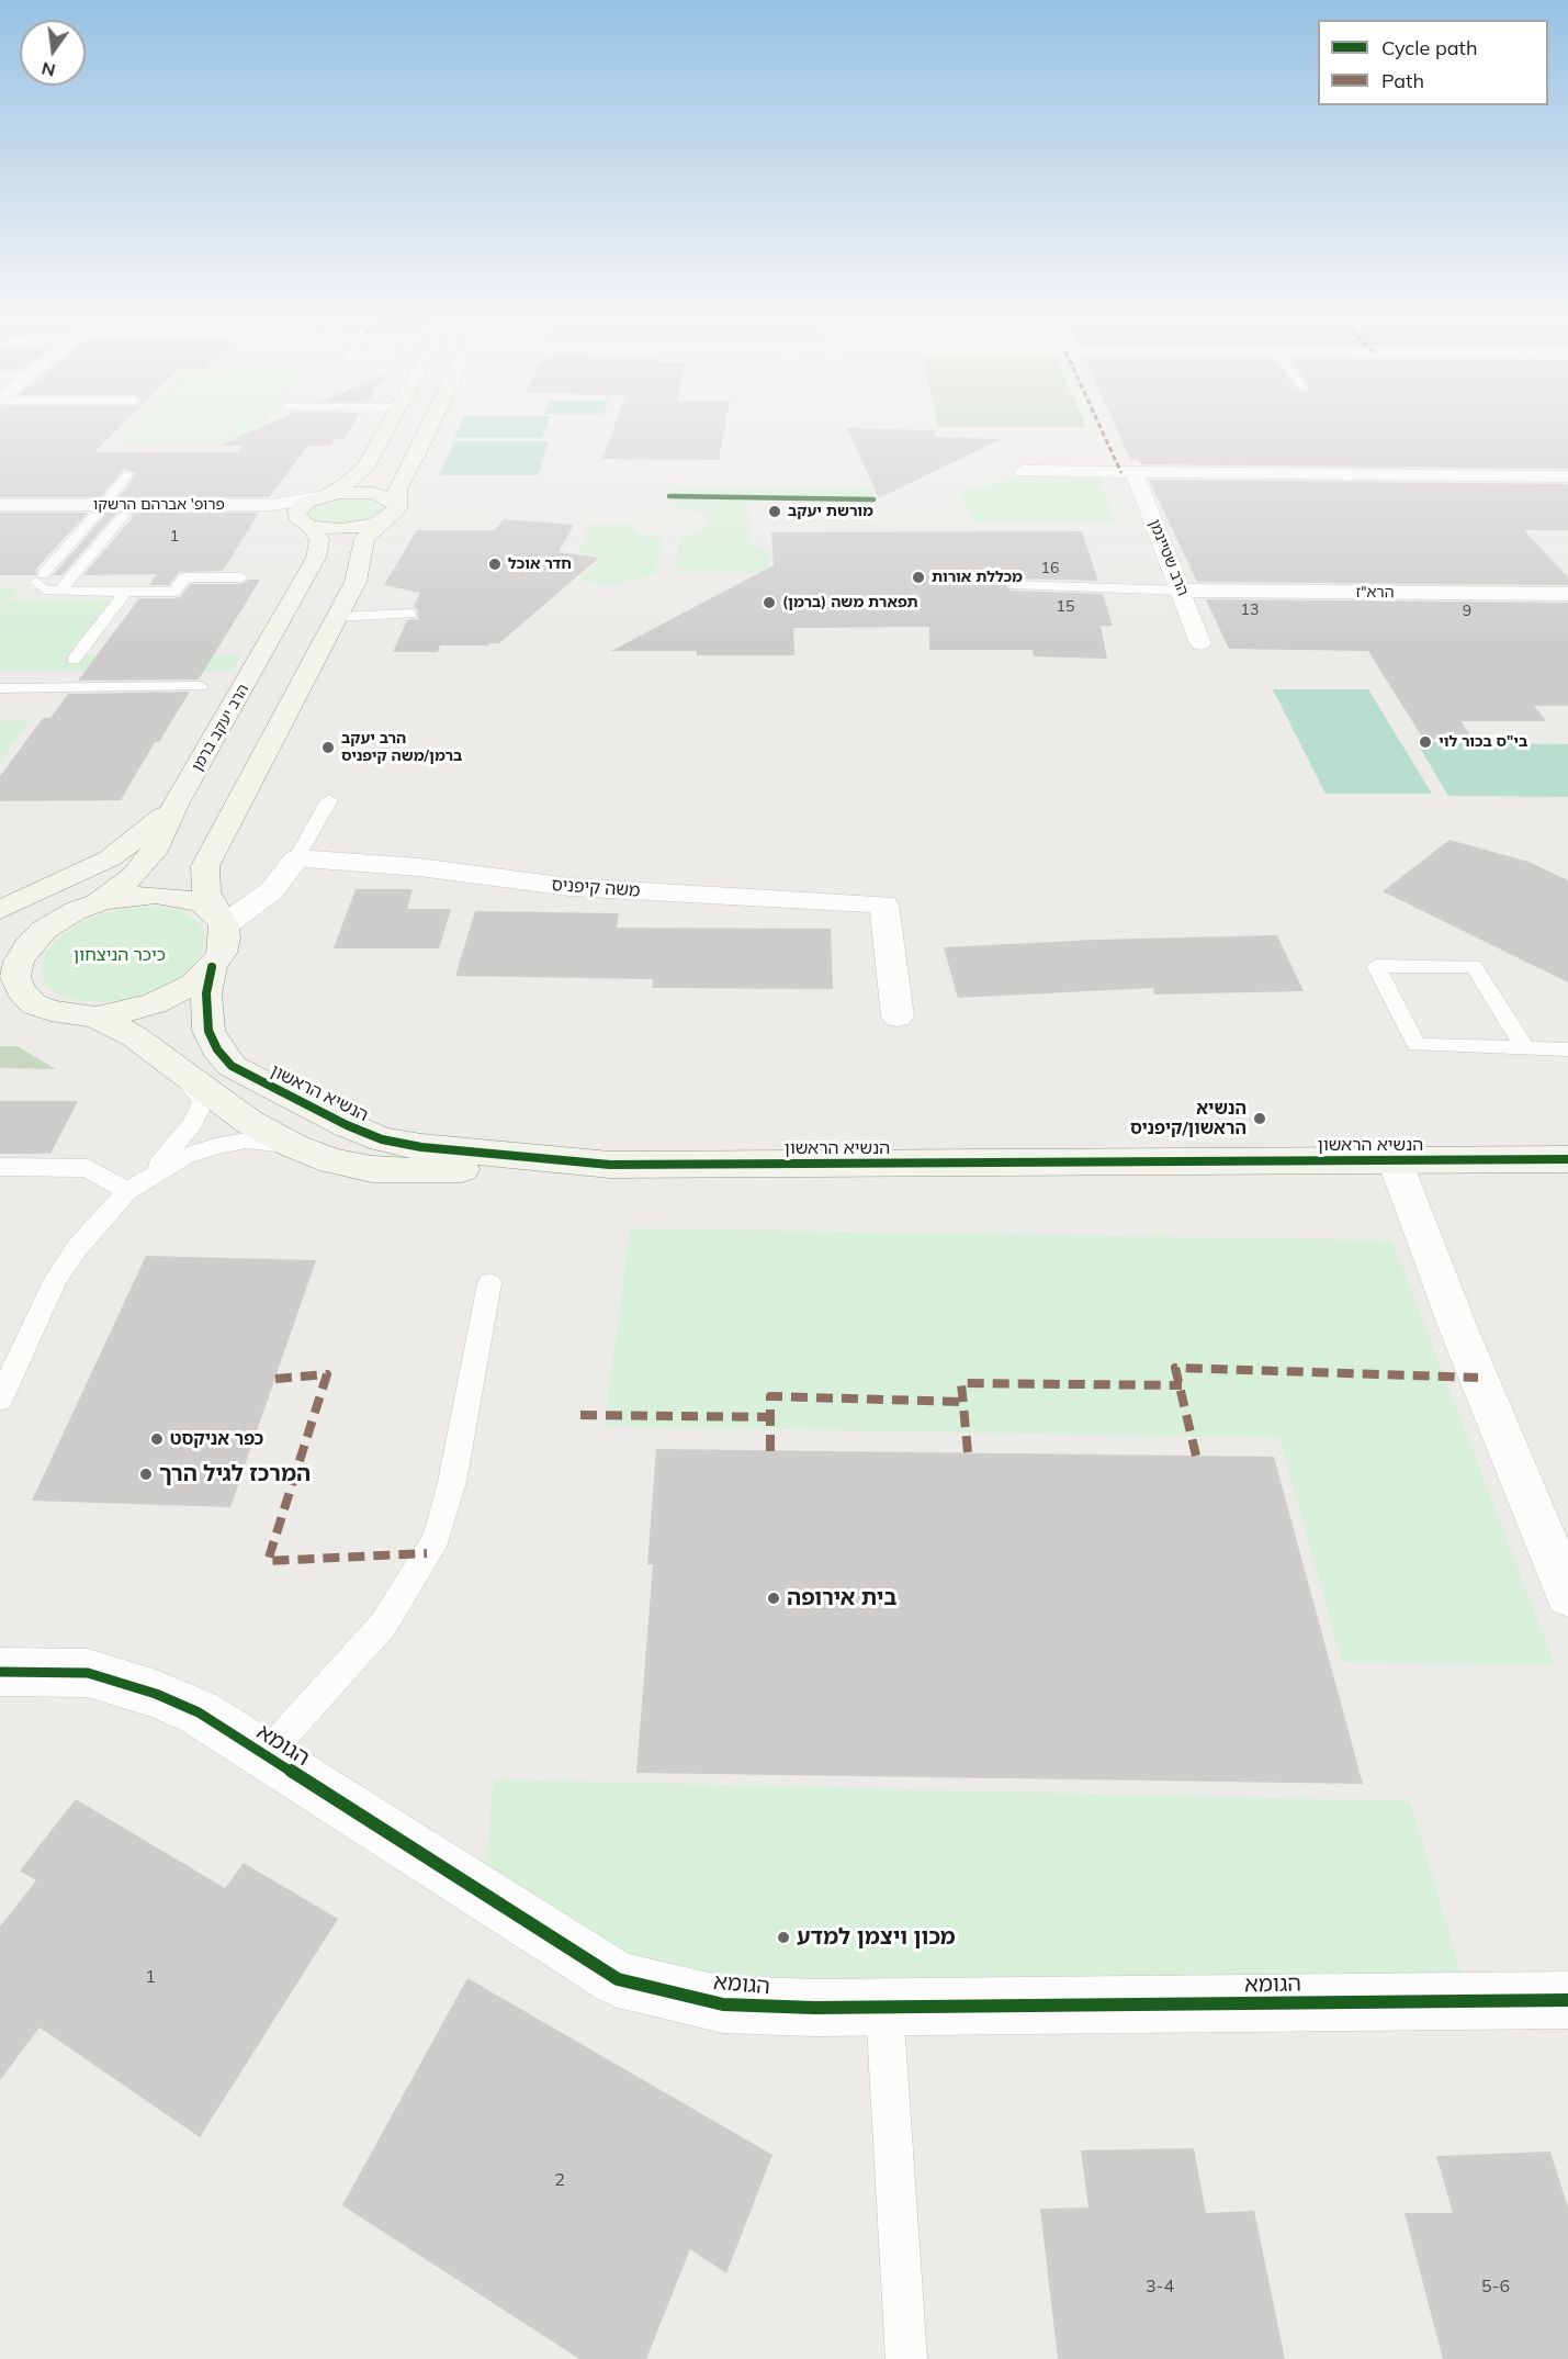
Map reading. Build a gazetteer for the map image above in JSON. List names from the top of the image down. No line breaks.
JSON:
{"streets":{"street":["פרופ' אברהם הרשקו","הרב שטיינמן","הרא\"ז","הרב יעקב ברמן","משה קיפניס","הנשיא הראשון","הגומא"]},"crossings":[["פרופ' אברהם הרשקו","הרב יעקב ברמן"],["הרב שטיינמן","הרא\"ז"]],"parks":["כיכר הניצחון"],"places":["מורשת יעקב","חדר אוכל","מכללת אורות","תפארת משה (ברמן)","בי\"ס בכור לוי","הרב יעקב ברמן/משה קיפניס","הנשיא הראשון/קיפניס","כפר אניקסט","המרכז לגיל הרך","בית אירופה","מכון ויצמן למדע"],"house_numbers":["1","16","15","13","9","1","2","3-4","5-6"],"legend":["Cycle path","Path"],"north":"bottom"}
